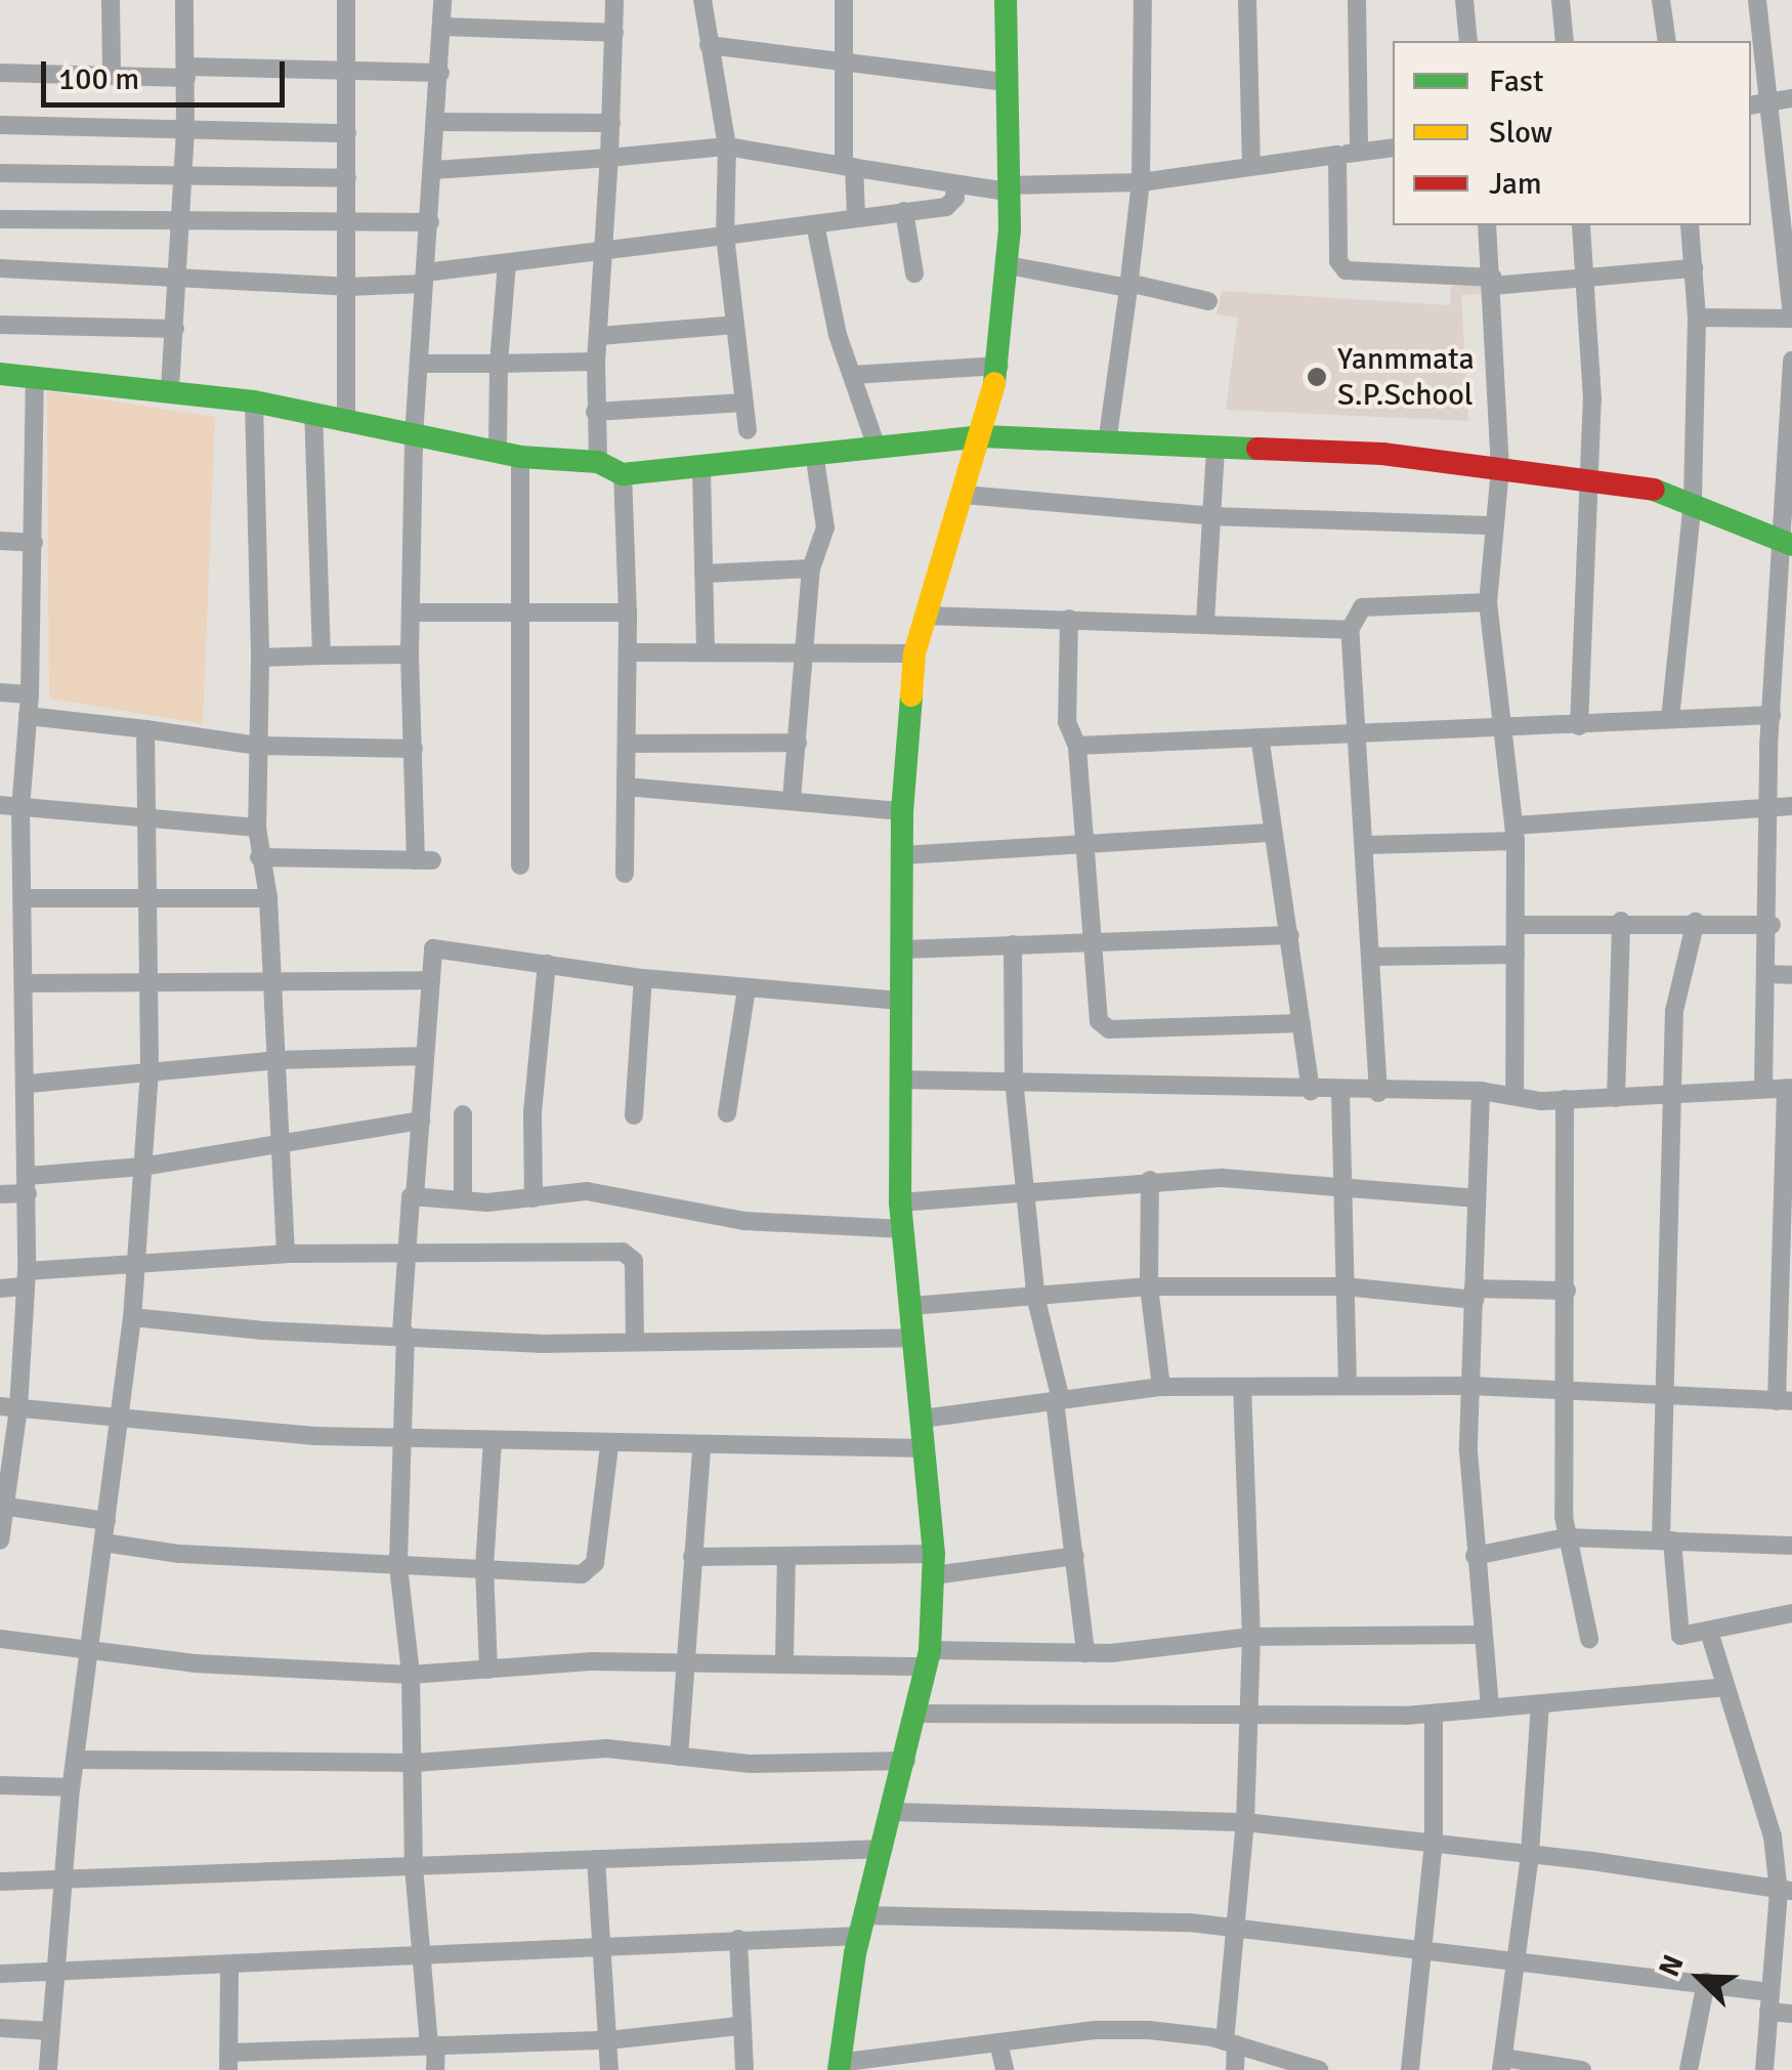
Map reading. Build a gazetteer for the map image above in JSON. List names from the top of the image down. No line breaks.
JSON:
{"places":["Yanmmata S.P.School"],"legend":["Fast","Slow","Jam"],"scale_bar":"100 m","north":"top left"}
